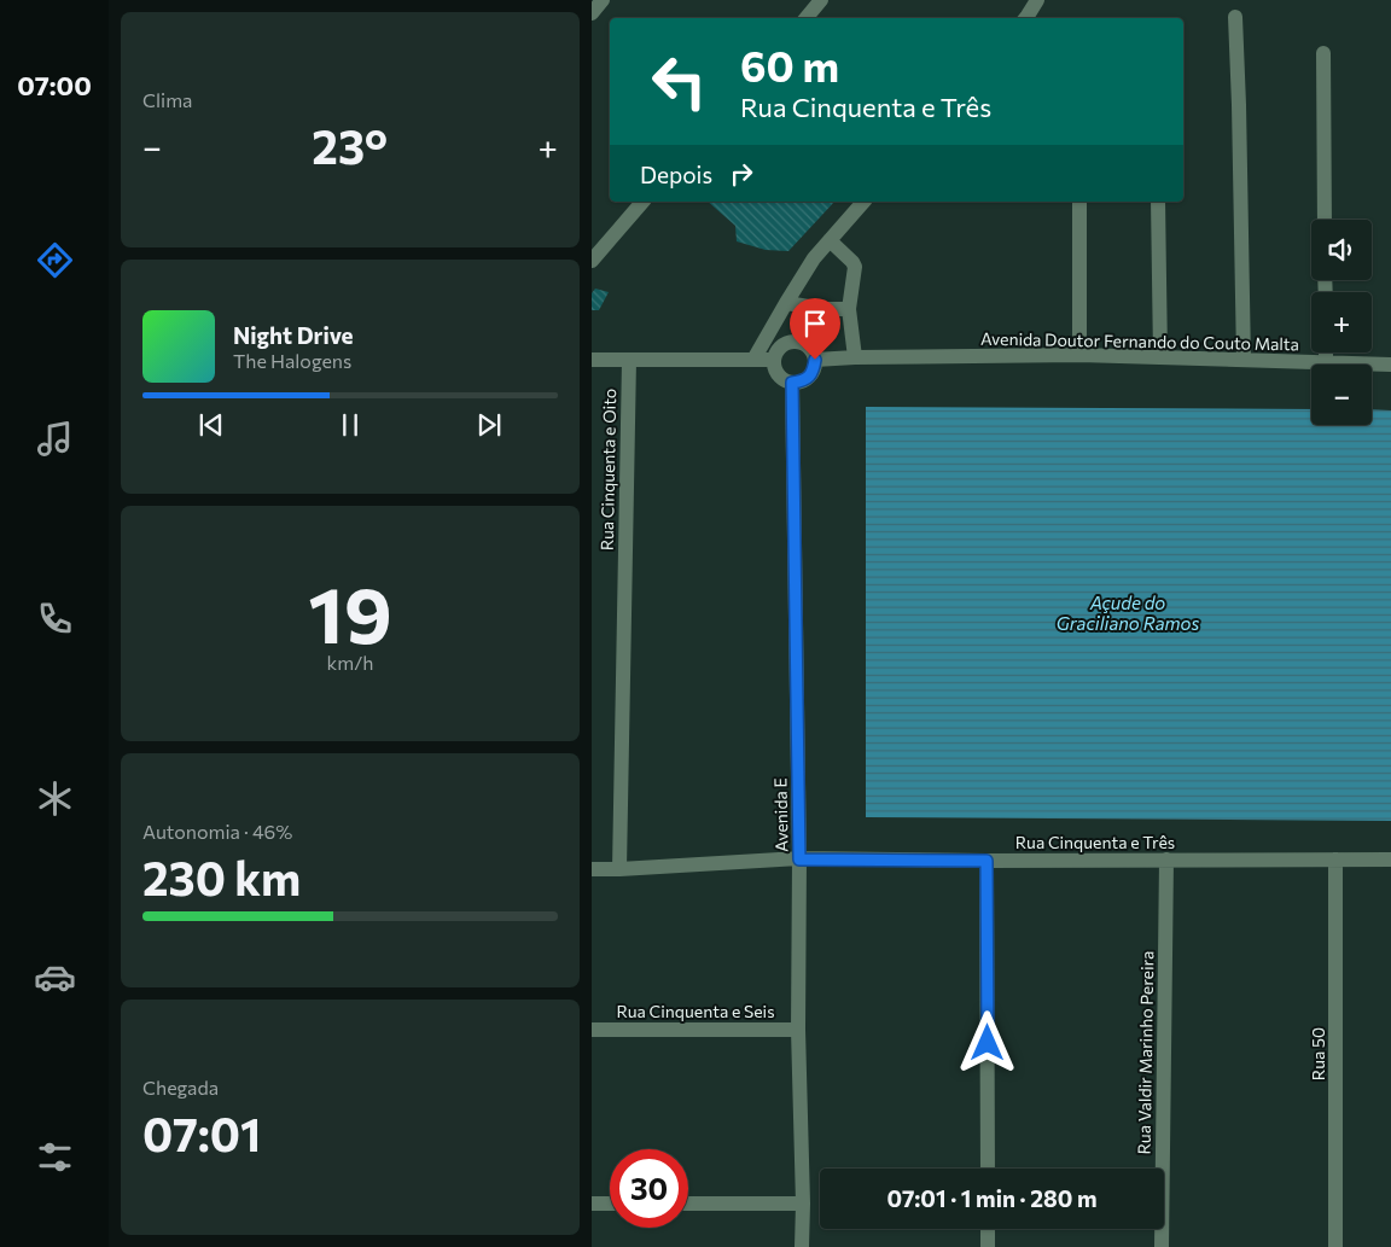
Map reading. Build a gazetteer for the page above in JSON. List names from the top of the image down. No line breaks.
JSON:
{"streets":{"street":["Avenida Doutor Fernando do Couto Malta","Rua Cinquenta e Oito","Avenida E","Rua Cinquenta e Três","Rua Cinquenta e Seis","Rua Valdir Marinho Pereira","Rua 50"]},"crossings":[["Avenida Doutor Fernando do Couto Malta","Avenida E"],["Rua Cinquenta e Oito","Rua Cinquenta e Três"],["Avenida E","Rua Cinquenta e Três"],["Avenida E","Rua Cinquenta e Seis"],["Rua Cinquenta e Três","Rua Valdir Marinho Pereira"],["Rua Cinquenta e Três","Rua 50"]],"water":["Açude do Graciliano Ramos"],"page":{"tabs":"07:00","tile":["Clima",["19","km/h"],["Autonomia · 46%","230 km"],["Chegada","07:01"]],"turn":["60 m","Rua Cinquenta e Três"],"heat":["−","23°","+"],"then":"Depois","map_buttons":["+","−"],"song":["Night Drive","The Halogens"],"limit":"30","trip":"07:01 · 1 min · 280 m"}}
